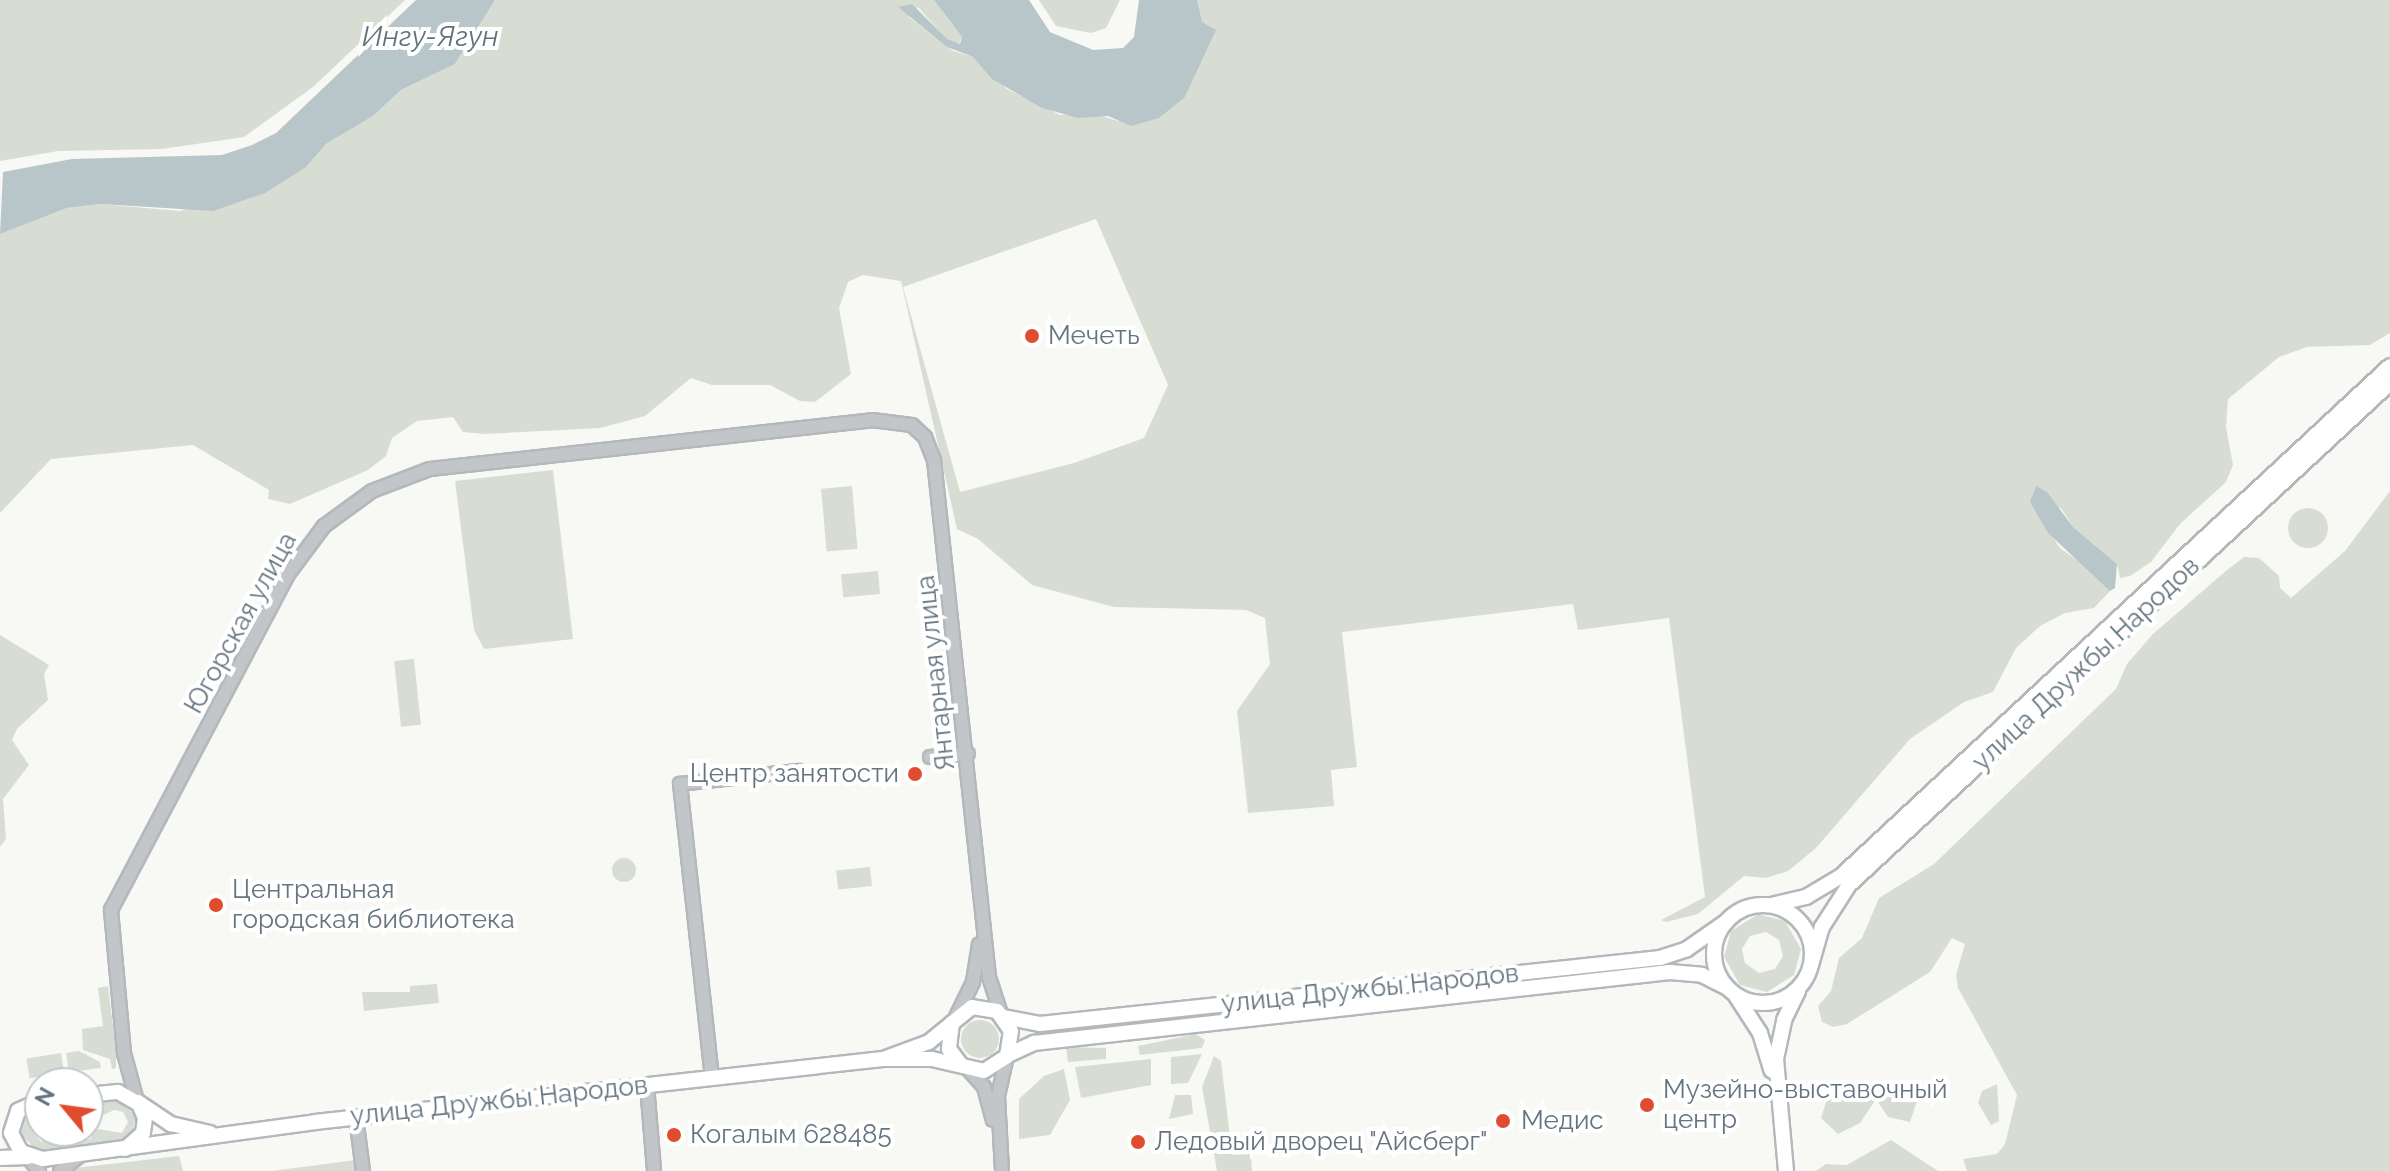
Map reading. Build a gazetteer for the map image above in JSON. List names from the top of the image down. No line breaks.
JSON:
{"streets":{"main road":["улица Дружбы Народов"],"street":["Югорская улица","Янтарная улица"]},"crossings":[["Югорская улица","Янтарная улица"]],"water":["Ингу-Ягун"],"places":["Мечеть","Центр занятости","Центральная городская библиотека","Музейно-выставочный центр","Медис","Когалым 628485","Ледовый дворец \"Айсберг\""],"north":"top left"}
